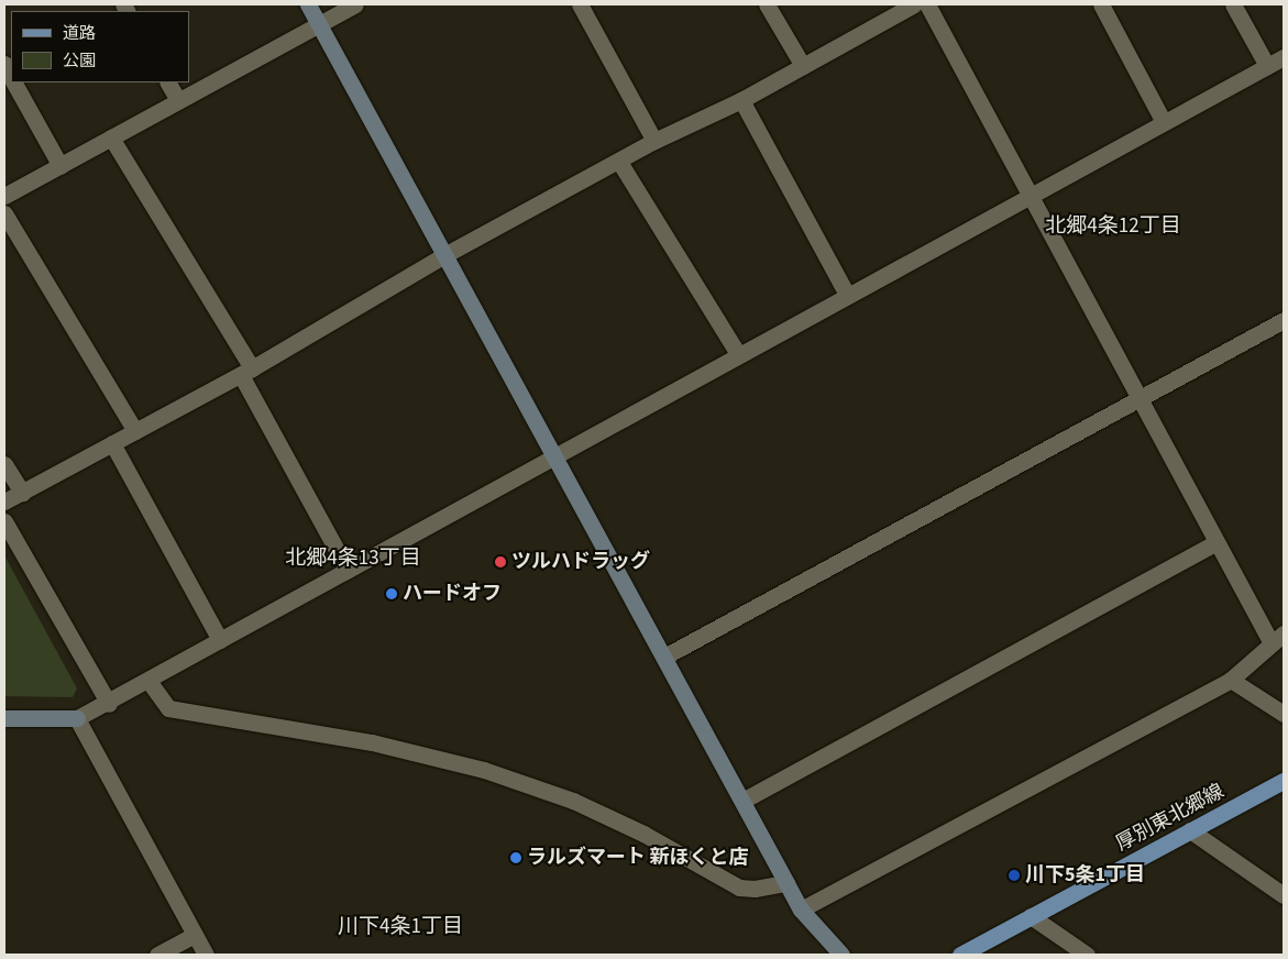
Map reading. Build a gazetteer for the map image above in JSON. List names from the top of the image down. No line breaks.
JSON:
{"streets":{"main road":["厚別東北郷線"]},"districts":["北郷4条12丁目","北郷4条13丁目","川下4条1丁目"],"places":["ツルハドラッグ","ハードオフ","ラルズマート 新ほくと店","川下5条1丁目"],"legend":["道路","公園"]}
